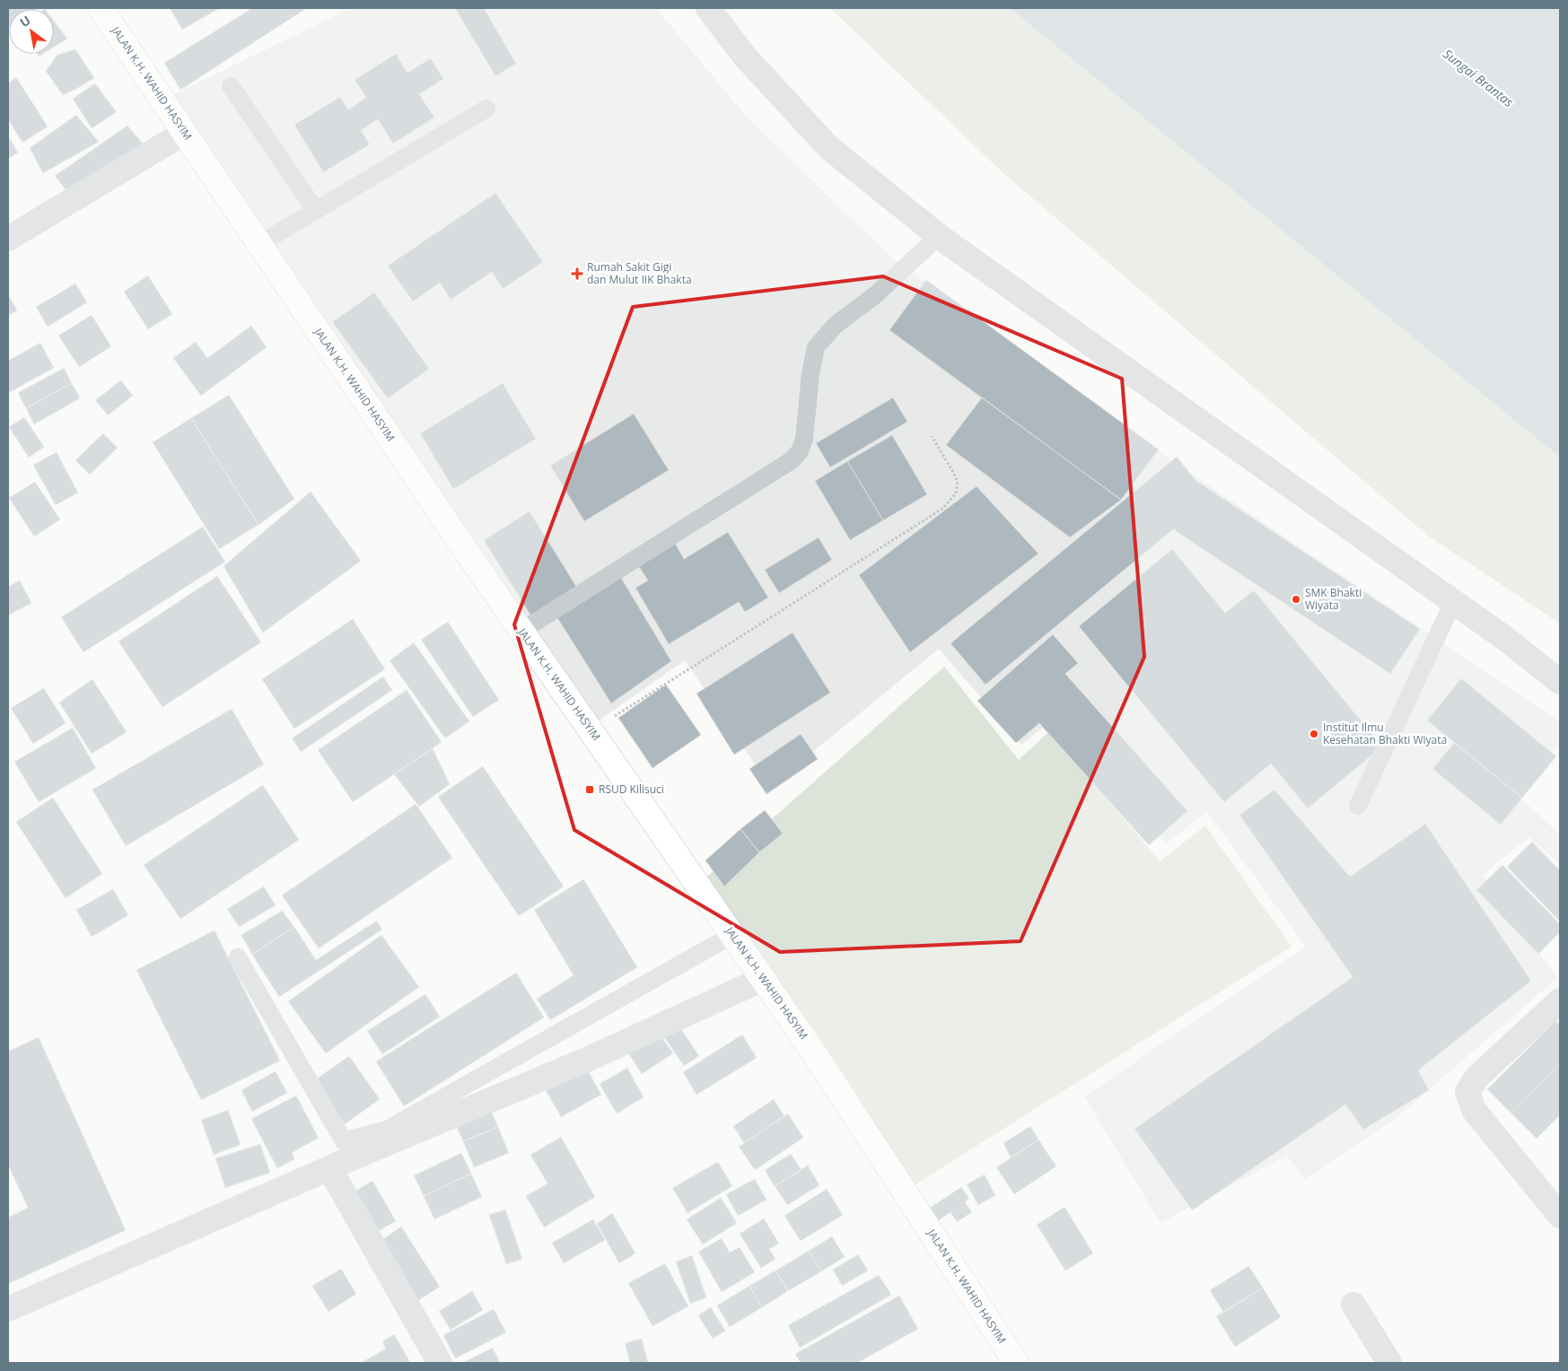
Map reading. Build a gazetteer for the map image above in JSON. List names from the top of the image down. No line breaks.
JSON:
{"streets":{"main road":["JALAN K.H. WAHID HASYIM"]},"water":["Sungai Brantas"],"places":{"health":["Rumah Sakit Gigi dan Mulut IIK Bhakta"],"other":["SMK Bhakti Wiyata","Institut Ilmu Kesehatan Bhakti Wiyata"],"transit":["RSUD Kilisuci"]},"north":"top left"}
